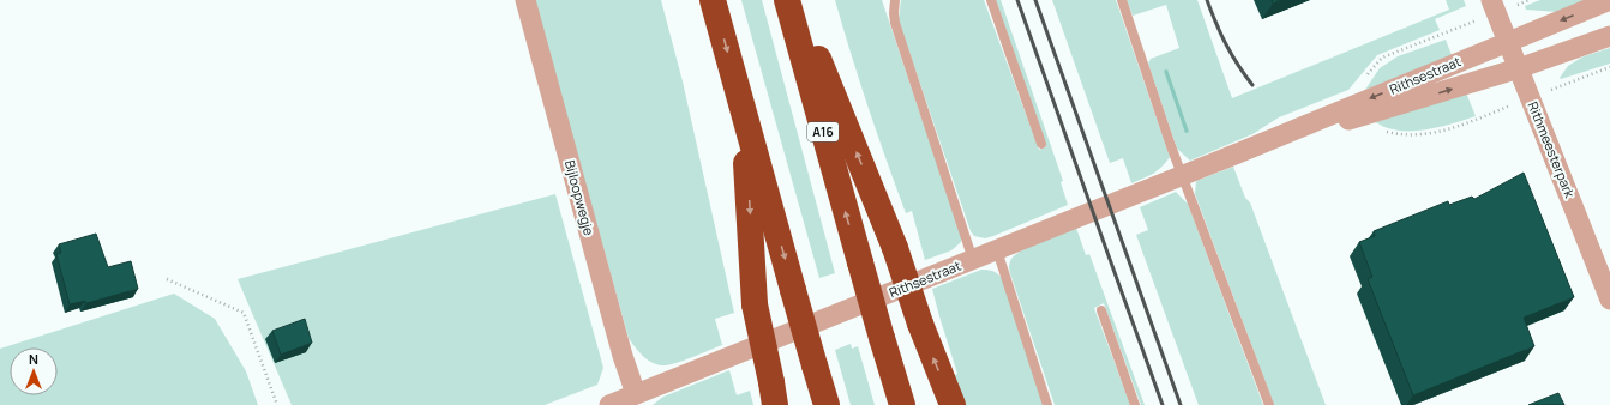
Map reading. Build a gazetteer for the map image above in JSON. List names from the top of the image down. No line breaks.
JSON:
{"streets":{"highway":["A16"],"street":["Rithsestraat","Rithmeesterpark","Bijloopwegje"]},"crossings":[["Rithsestraat","Rithmeesterpark"],["Rithsestraat","Bijloopwegje"]],"north":"top"}
